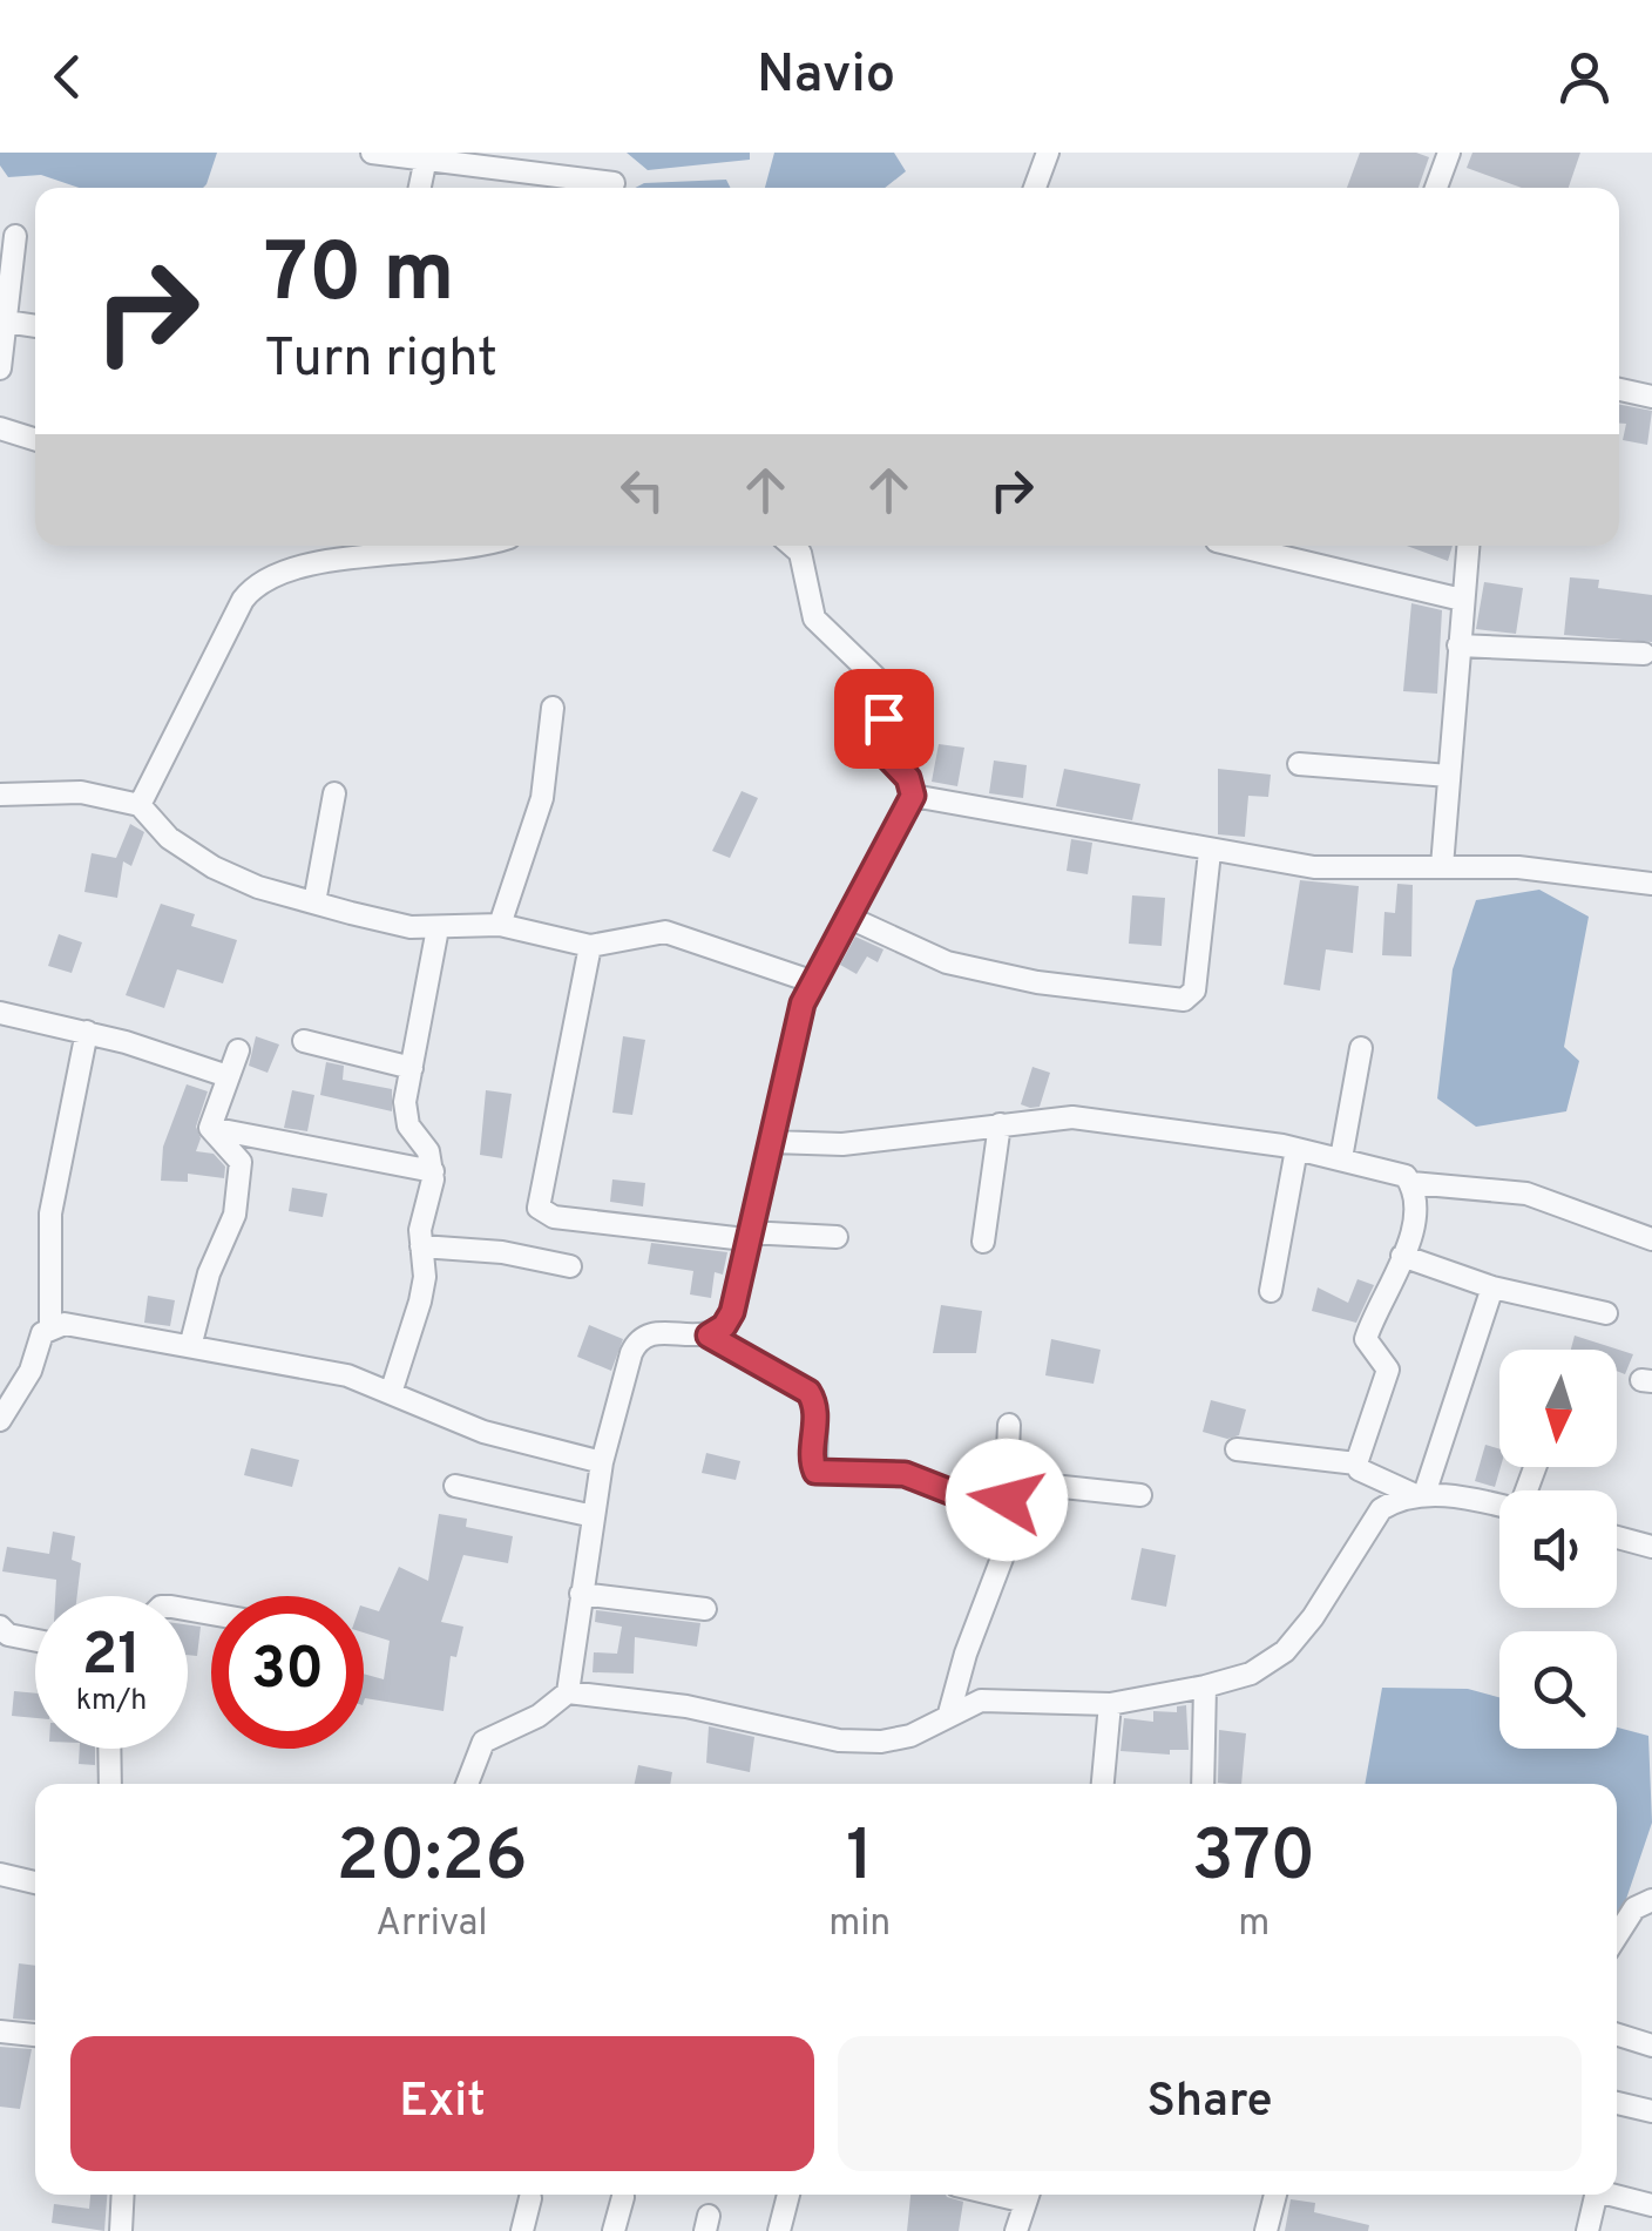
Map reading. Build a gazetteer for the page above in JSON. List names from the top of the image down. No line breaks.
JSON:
{"north":"bottom","page":{"header":"Navio","turn":["70 m","Turn right"],"speed":"21 km/h","limit":"30","eta":["20:26","Arrival","1","min","370","m"],"buttons":["Exit","Share"]}}
